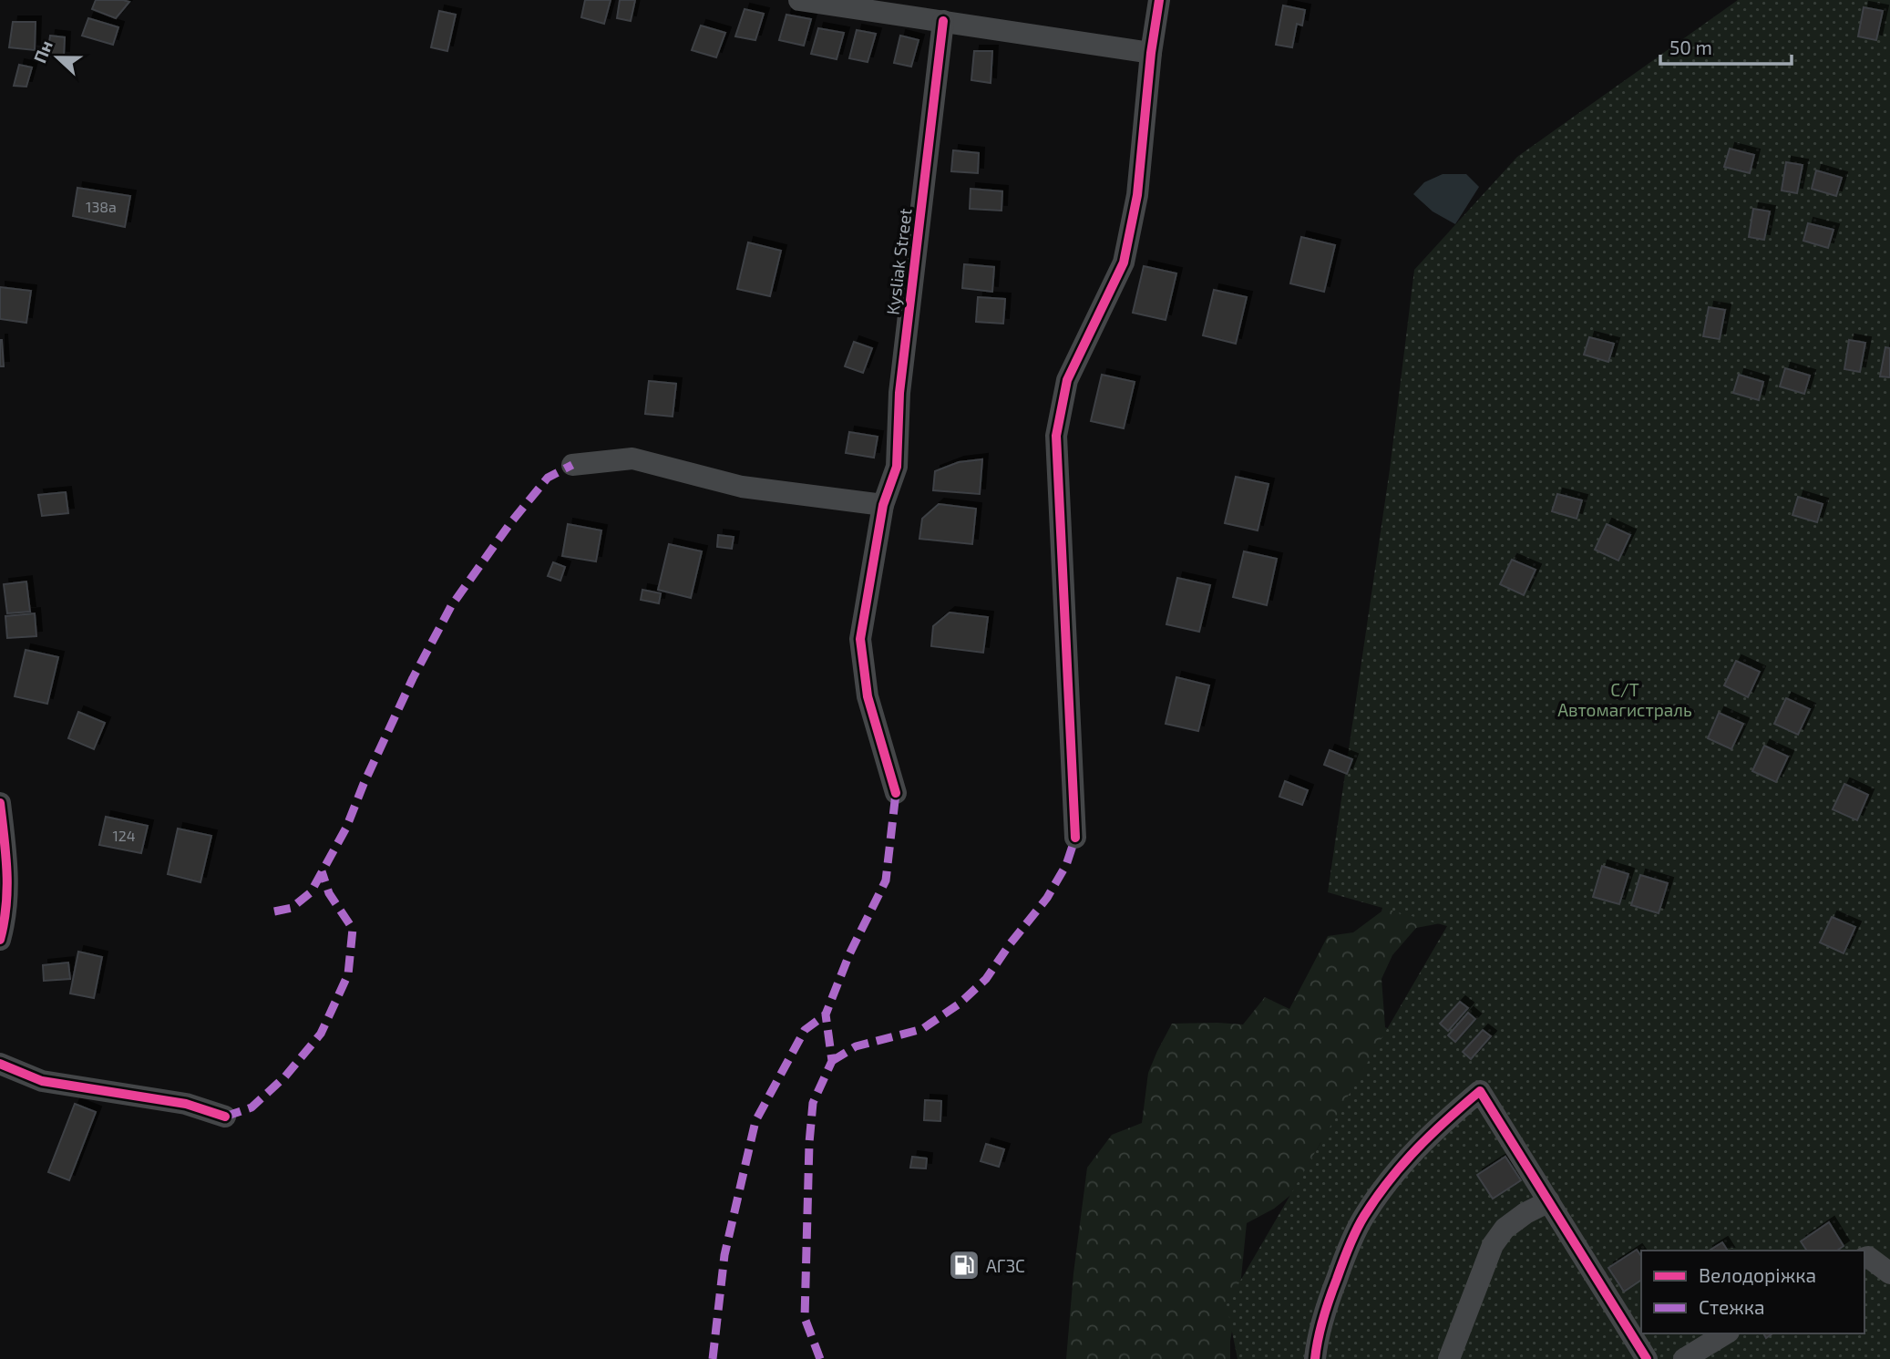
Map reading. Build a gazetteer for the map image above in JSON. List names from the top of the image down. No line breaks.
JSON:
{"streets":{"street":["Kysliak Street"]},"parks":["С/Т Автомагистраль"],"places":{"fuel station":["АГЗС"]},"house_numbers":["138а","124"],"legend":["Велодоріжка","Стежка"],"scale_bar":"50 m","north":"left"}
